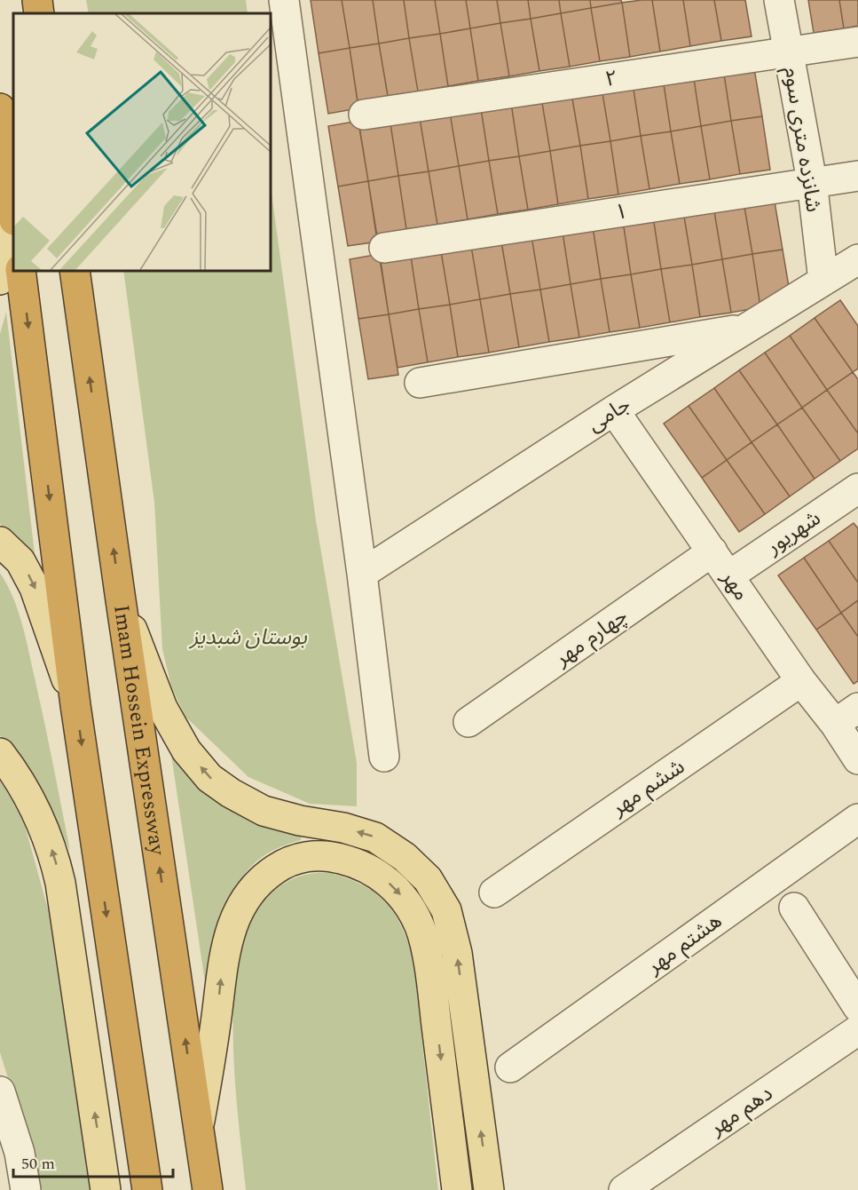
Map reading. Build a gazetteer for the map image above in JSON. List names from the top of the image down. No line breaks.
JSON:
{"streets":{"highway":["Imam Hossein Expressway"],"street":["۲","شانزده متری سوم","۱","جامی","شهریور","مهر","چهارم مهر","ششم مهر","هشتم مهر","دهم مهر"]},"crossings":[["۲","شانزده متری سوم"],["شانزده متری سوم","۱"],["شانزده متری سوم","جامی"],["جامی","مهر"],["شهریور","مهر"],["مهر","چهارم مهر"],["مهر","ششم مهر"]],"parks":["بوستان شبدیز"],"scale_bar":"50 m"}
